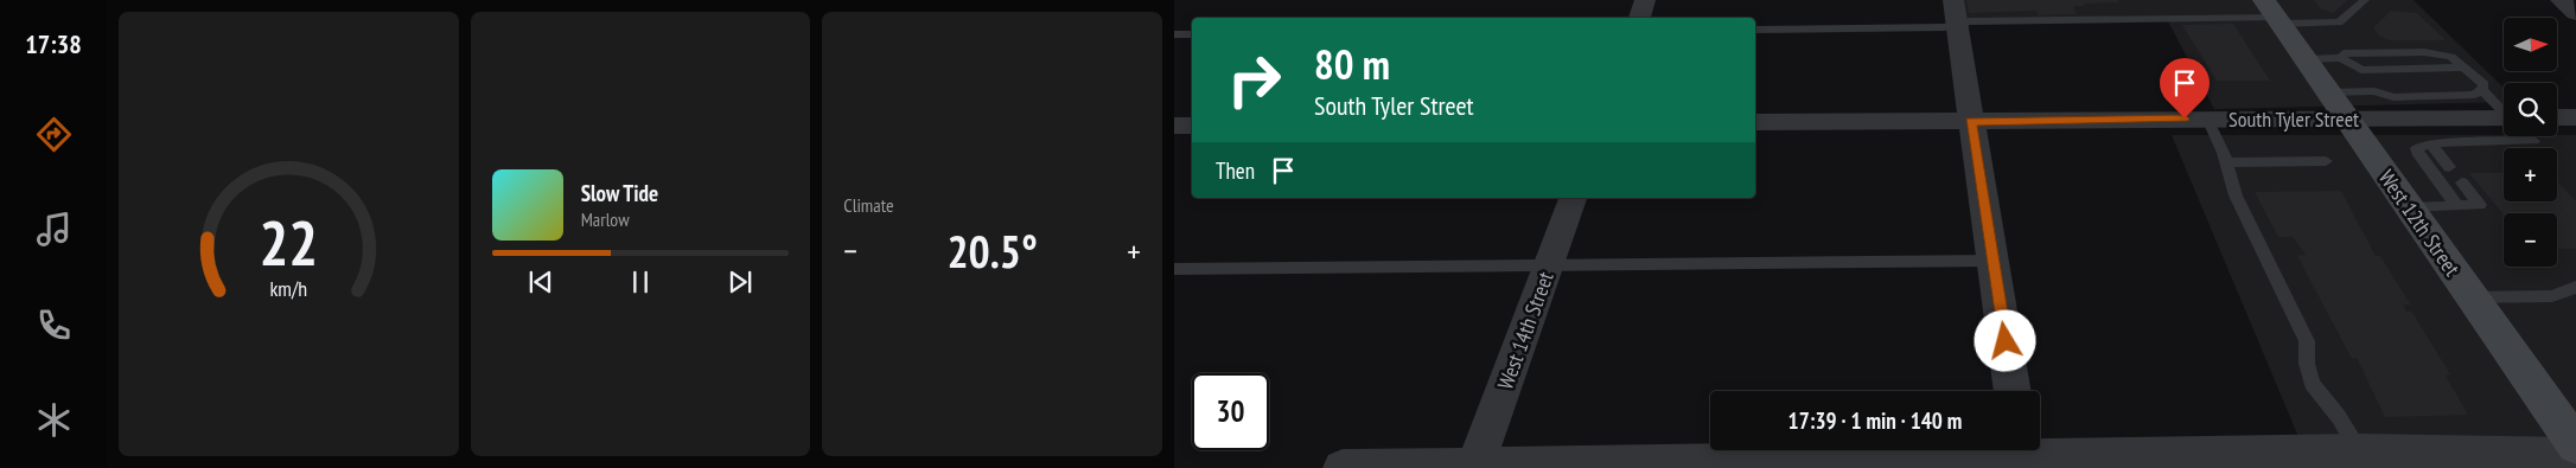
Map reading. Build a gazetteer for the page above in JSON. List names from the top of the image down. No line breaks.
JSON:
{"streets":{"main road":["West 12th Street"],"street":["South Tyler Street","West 14th Street"]},"crossings":[["South Tyler Street","West 12th Street"]],"north":"right","page":{"tabs":"17:38","tile":"Climate","map_buttons":["+","−"],"turn":["80 m","South Tyler Street"],"then":"Then","song":["Slow Tide","Marlow"],"heat":["−","20.5°","+"],"limit":"30","trip":"17:39 · 1 min · 140 m","gauge":["22","km/h"]}}
